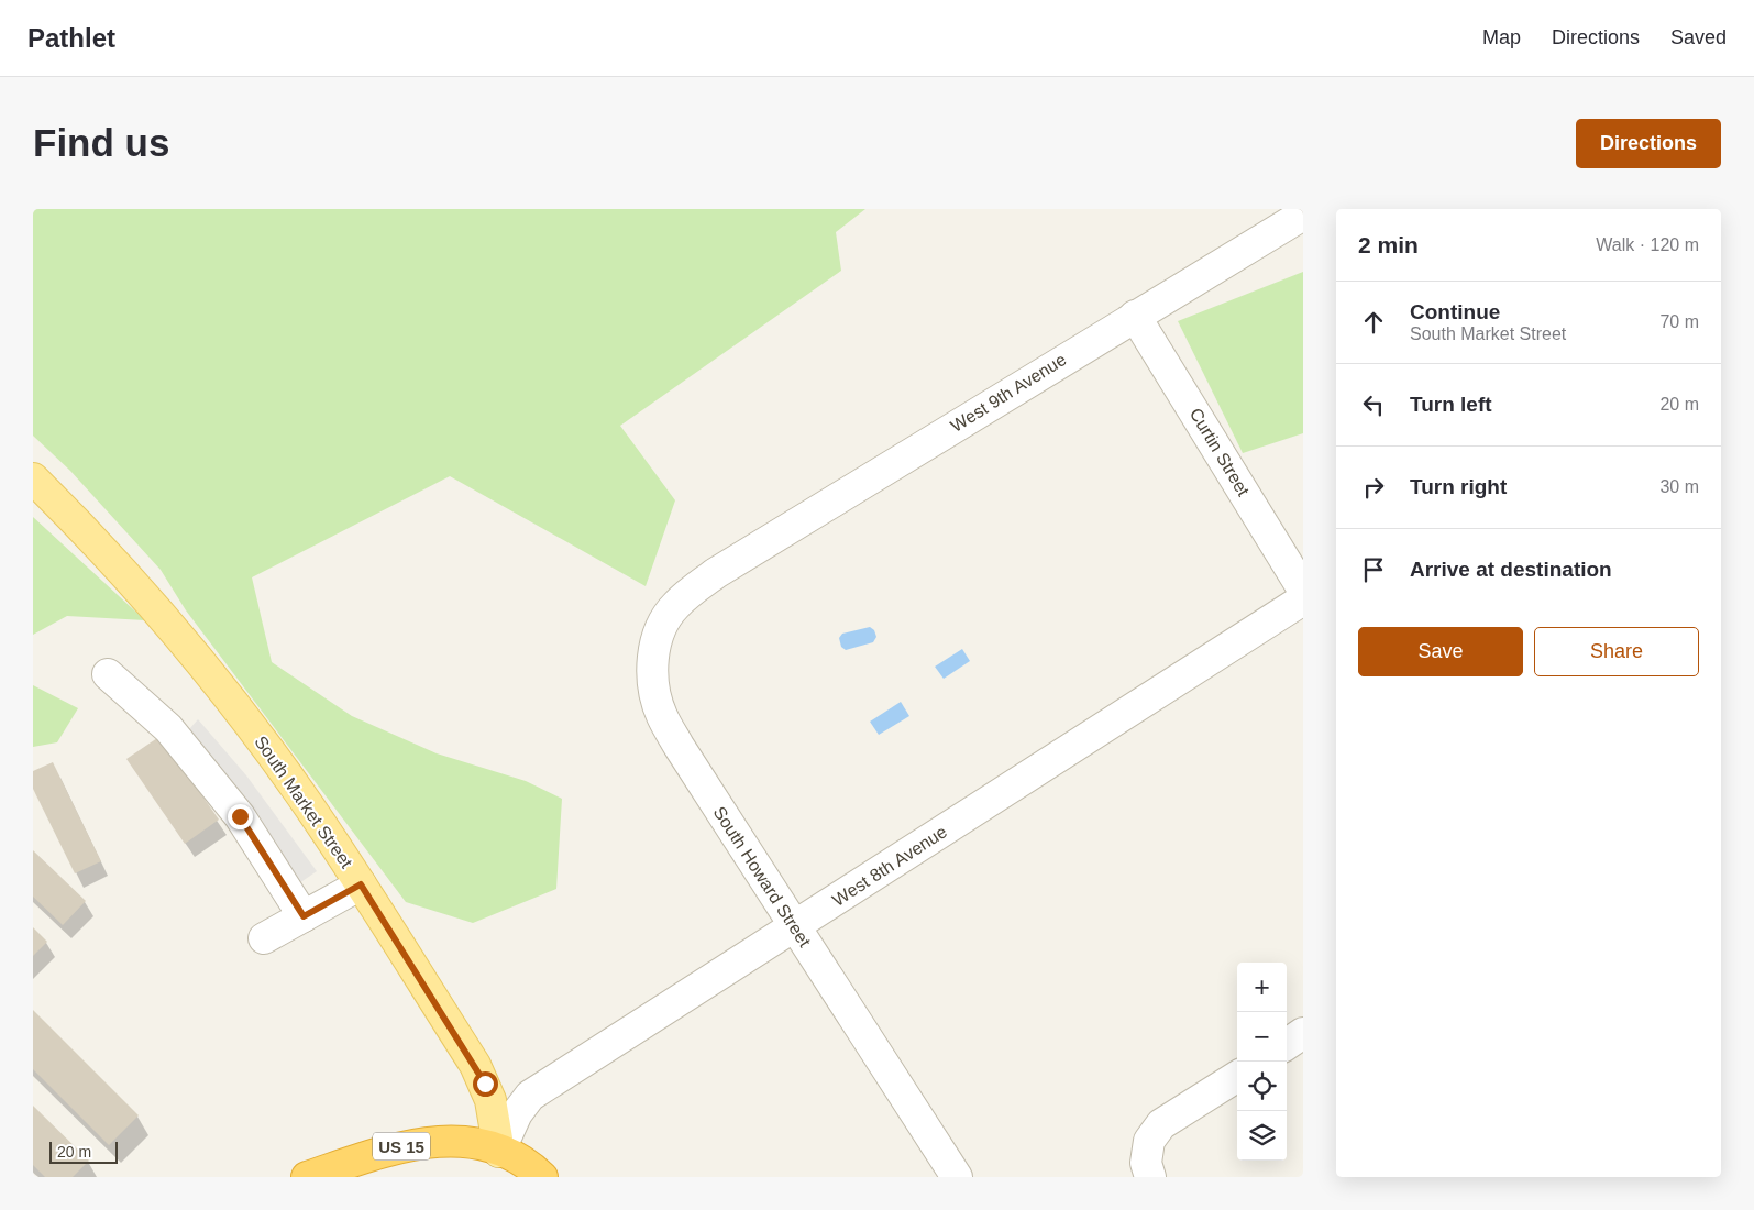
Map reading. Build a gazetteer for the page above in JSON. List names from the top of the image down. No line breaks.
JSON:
{"streets":{"highway":["US 15"],"main road":["South Market Street"],"street":["West 9th Avenue","Curtin Street","West 8th Avenue","South Howard Street"]},"crossings":[["West 9th Avenue","Curtin Street"],["West 9th Avenue","South Howard Street"],["South Market Street","West 8th Avenue"],["South Market Street","US 15"],["West 8th Avenue","South Howard Street"],["West 8th Avenue","US 15"]],"scale_bar":"20 m","page":{"header":"Pathlet","nav":["Map","Directions","Saved"],"buttons":["Directions",["Save","Share"]],"title":"Find us","heading":["2 min","Walk · 120 m"],"list":[["Continue","South Market Street","70 m"],["Turn left","20 m"],["Turn right","30 m"],"Arrive at destination"],"map_buttons":["+","−"],"scale":"20 m"}}
